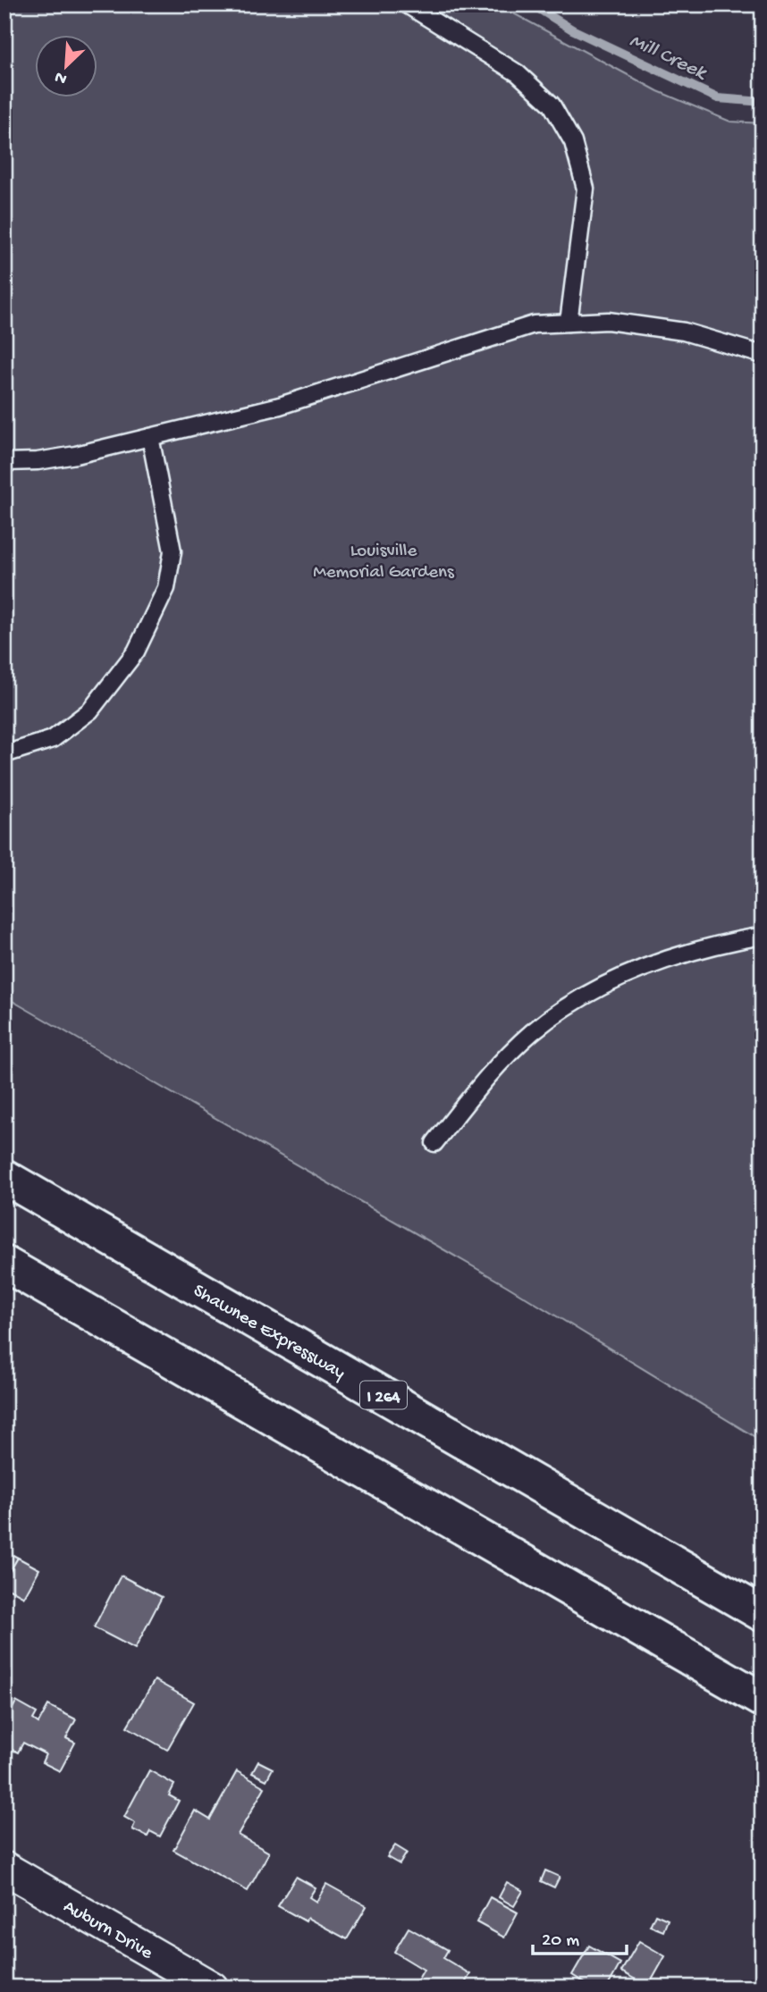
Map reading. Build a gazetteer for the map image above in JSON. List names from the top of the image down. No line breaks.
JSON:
{"streets":{"highway":["Shawnee Expressway","I 264"],"street":["Auburn Drive"]},"water":["Mill Creek"],"parks":["Louisville Memorial Gardens"],"scale_bar":"20 m","north":"bottom left"}
